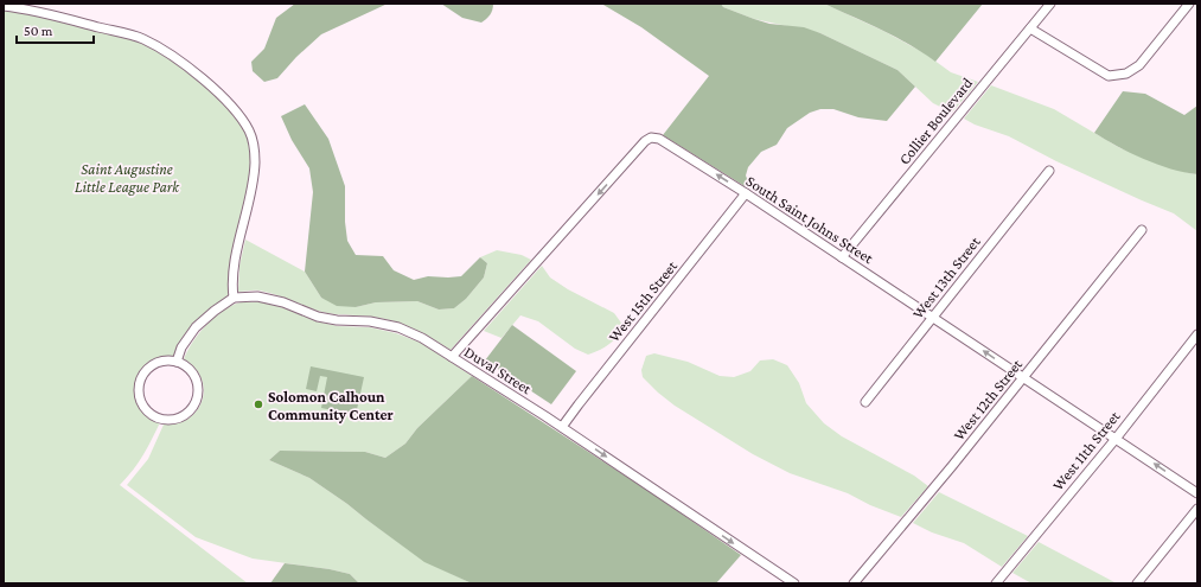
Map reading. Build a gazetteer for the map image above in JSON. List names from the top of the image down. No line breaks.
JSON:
{"streets":{"street":["Collier Boulevard","South Saint Johns Street","West 13th Street","West 15th Street","Duval Street","West 12th Street","West 11th Street"]},"crossings":[["Collier Boulevard","South Saint Johns Street"],["South Saint Johns Street","West 13th Street"],["South Saint Johns Street","West 15th Street"],["South Saint Johns Street","Duval Street"],["South Saint Johns Street","West 12th Street"],["South Saint Johns Street","West 11th Street"],["West 15th Street","Duval Street"]],"one_way":["Duval Street"],"parks":["Saint Augustine Little League Park"],"places":["Solomon Calhoun Community Center"],"scale_bar":"50 m"}
